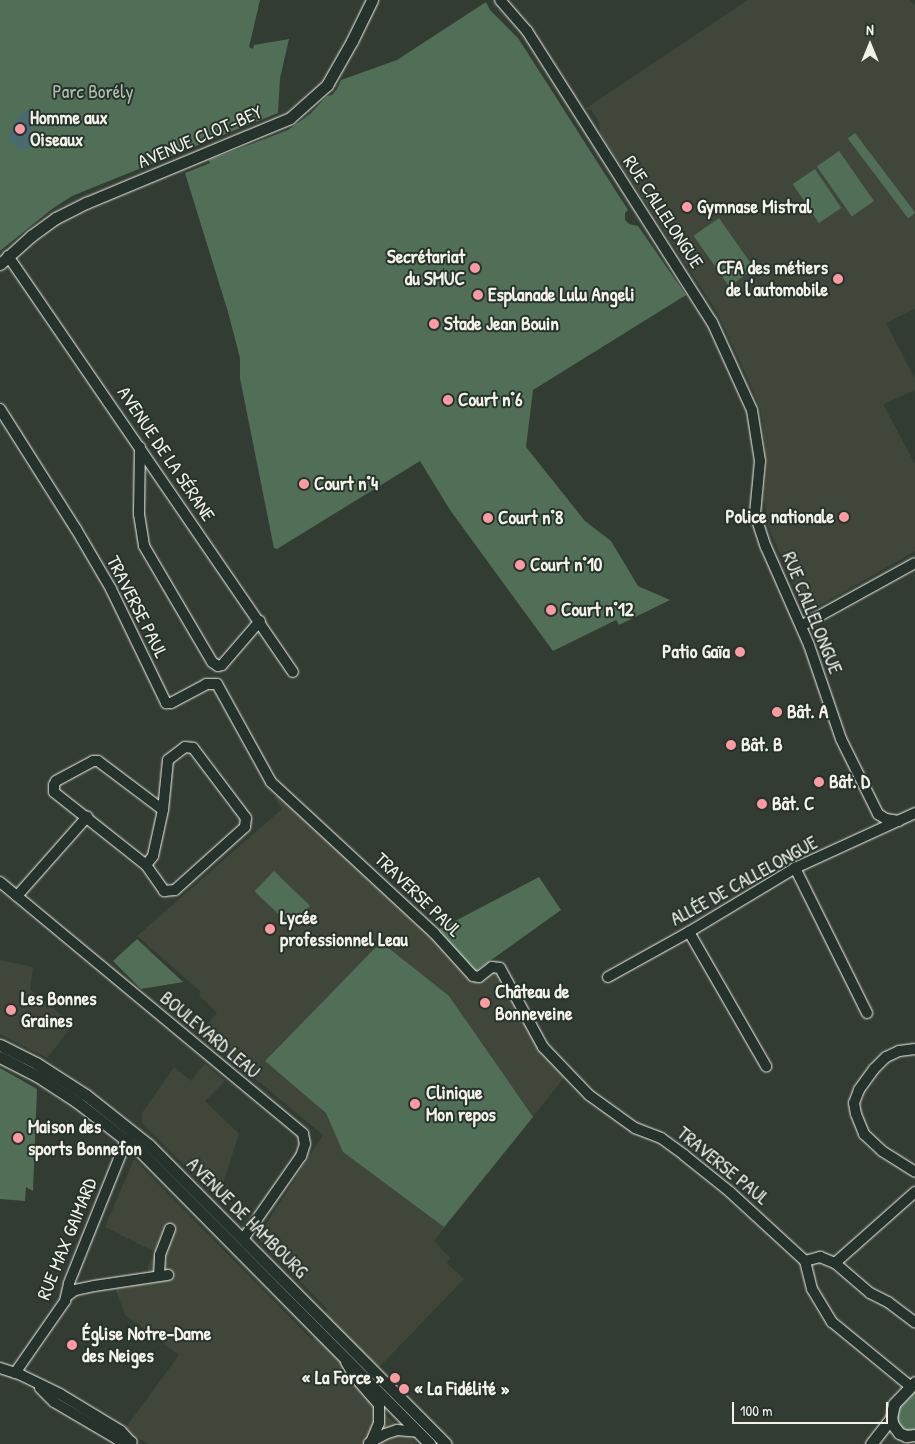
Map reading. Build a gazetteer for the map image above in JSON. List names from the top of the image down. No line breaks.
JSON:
{"streets":{"street":["AVENUE CLOT-BEY","RUE CALLELONGUE","AVENUE DE LA SÉRANE","TRAVERSE PAUL","ALLÉE DE CALLELONGUE","BOULEVARD LEAU","AVENUE DE HAMBOURG","RUE MAX GAIMARD"]},"crossings":[["AVENUE CLOT-BEY","AVENUE DE LA SÉRANE"],["RUE CALLELONGUE","ALLÉE DE CALLELONGUE"],["BOULEVARD LEAU","AVENUE DE HAMBOURG"],["AVENUE DE HAMBOURG","RUE MAX GAIMARD"]],"parks":["Parc Borély"],"places":["Homme aux Oiseaux","Gymnase Mistral","Secrétariat du SMUC","CFA des métiers de l'automobile","Esplanade Lulu Angeli","Stade Jean Bouin","Court n°6","Court n°4","Police nationale","Court n°8","Court n°10","Court n°12","Patio Gaïa","Bât. A","Bât. B","Bât. D","Bât. C","Lycée professionnel Leau","Château de Bonneveine","Les Bonnes Graines","Clinique Mon repos","Maison des sports Bonnefon","Église Notre-Dame des Neiges","« La Force »","« La Fidélité »"],"scale_bar":"100 m","north":"top"}
